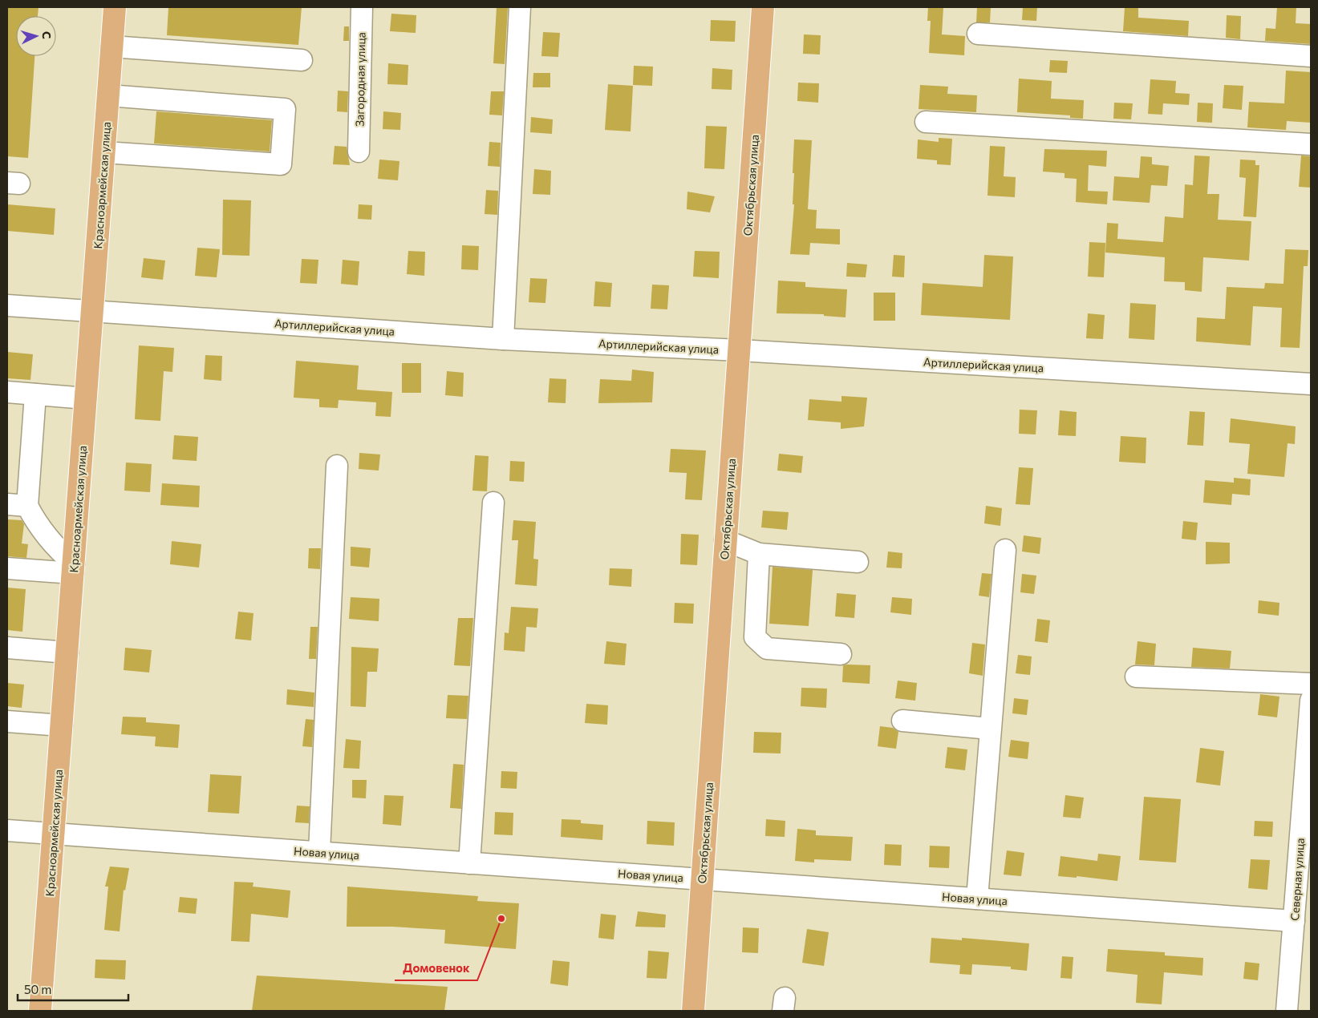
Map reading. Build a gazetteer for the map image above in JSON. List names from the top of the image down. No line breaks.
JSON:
{"streets":{"main road":["Красноармейская улица","Октябрьская улица"],"street":["Загородная улица","Артиллерийская улица","Новая улица","Северная улица"]},"crossings":[["Красноармейская улица","Артиллерийская улица"],["Красноармейская улица","Новая улица"],["Октябрьская улица","Артиллерийская улица"],["Октябрьская улица","Новая улица"],["Новая улица","Северная улица"]],"places":["Домовенок"],"scale_bar":"50 m","north":"right"}
